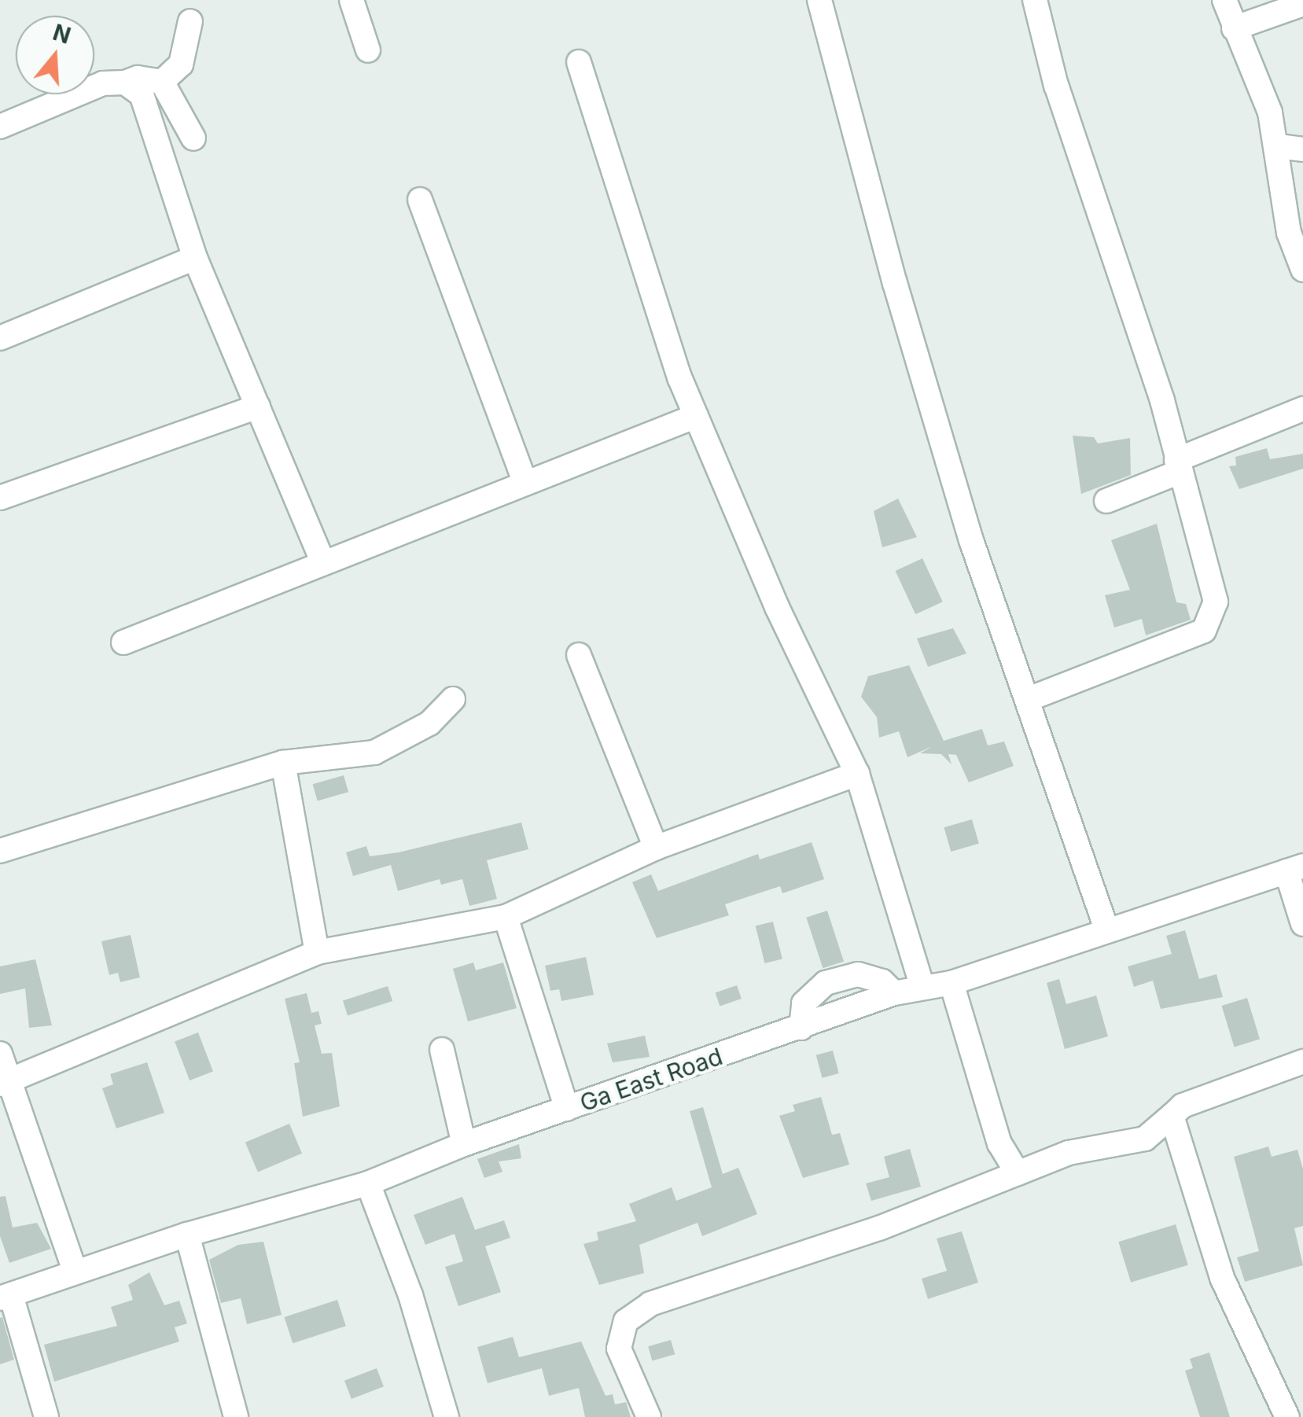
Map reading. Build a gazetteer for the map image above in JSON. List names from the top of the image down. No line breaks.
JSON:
{"streets":{"street":["Ga East Road"]},"north":"top"}
